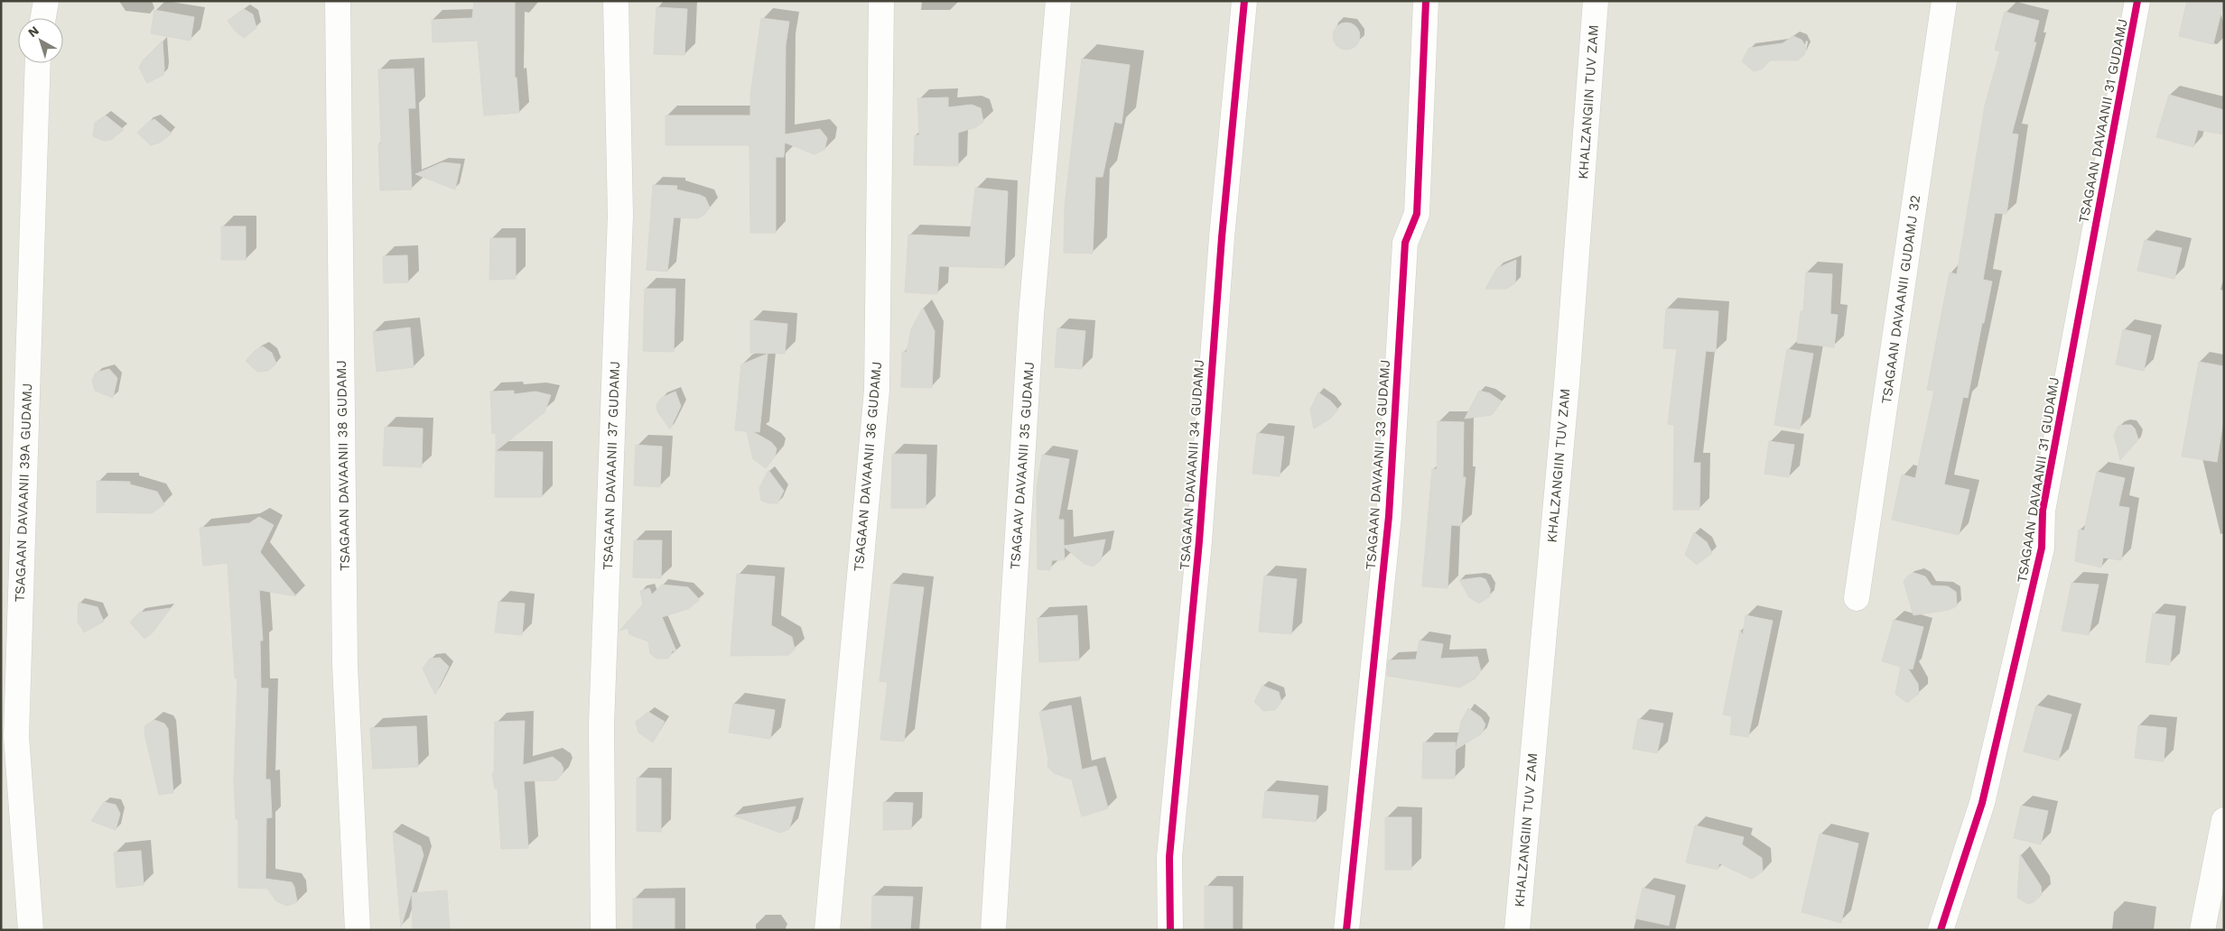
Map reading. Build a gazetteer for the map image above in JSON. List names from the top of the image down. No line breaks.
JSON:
{"streets":{"street":["KHALZANGIIN TUV ZAM","TSAGAAN DAVAANII 31 GUDAMJ","TSAGAAN DAVAANII GUDAMJ 32","TSAGAAN DAVAANII 34 GUDAMJ","TSAGAAN DAVAANII 33 GUDAMJ","TSAGAAN DAVAANII 38 GUDAMJ","TSAGAAN DAVAANII 37 GUDAMJ","TSAGAAV DAVAANII 35 GUDAMJ","TSAGAAN DAVAANII 36 GUDAMJ","TSAGAAN DAVAANII 39A GUDAMJ"]},"north":"top left"}
